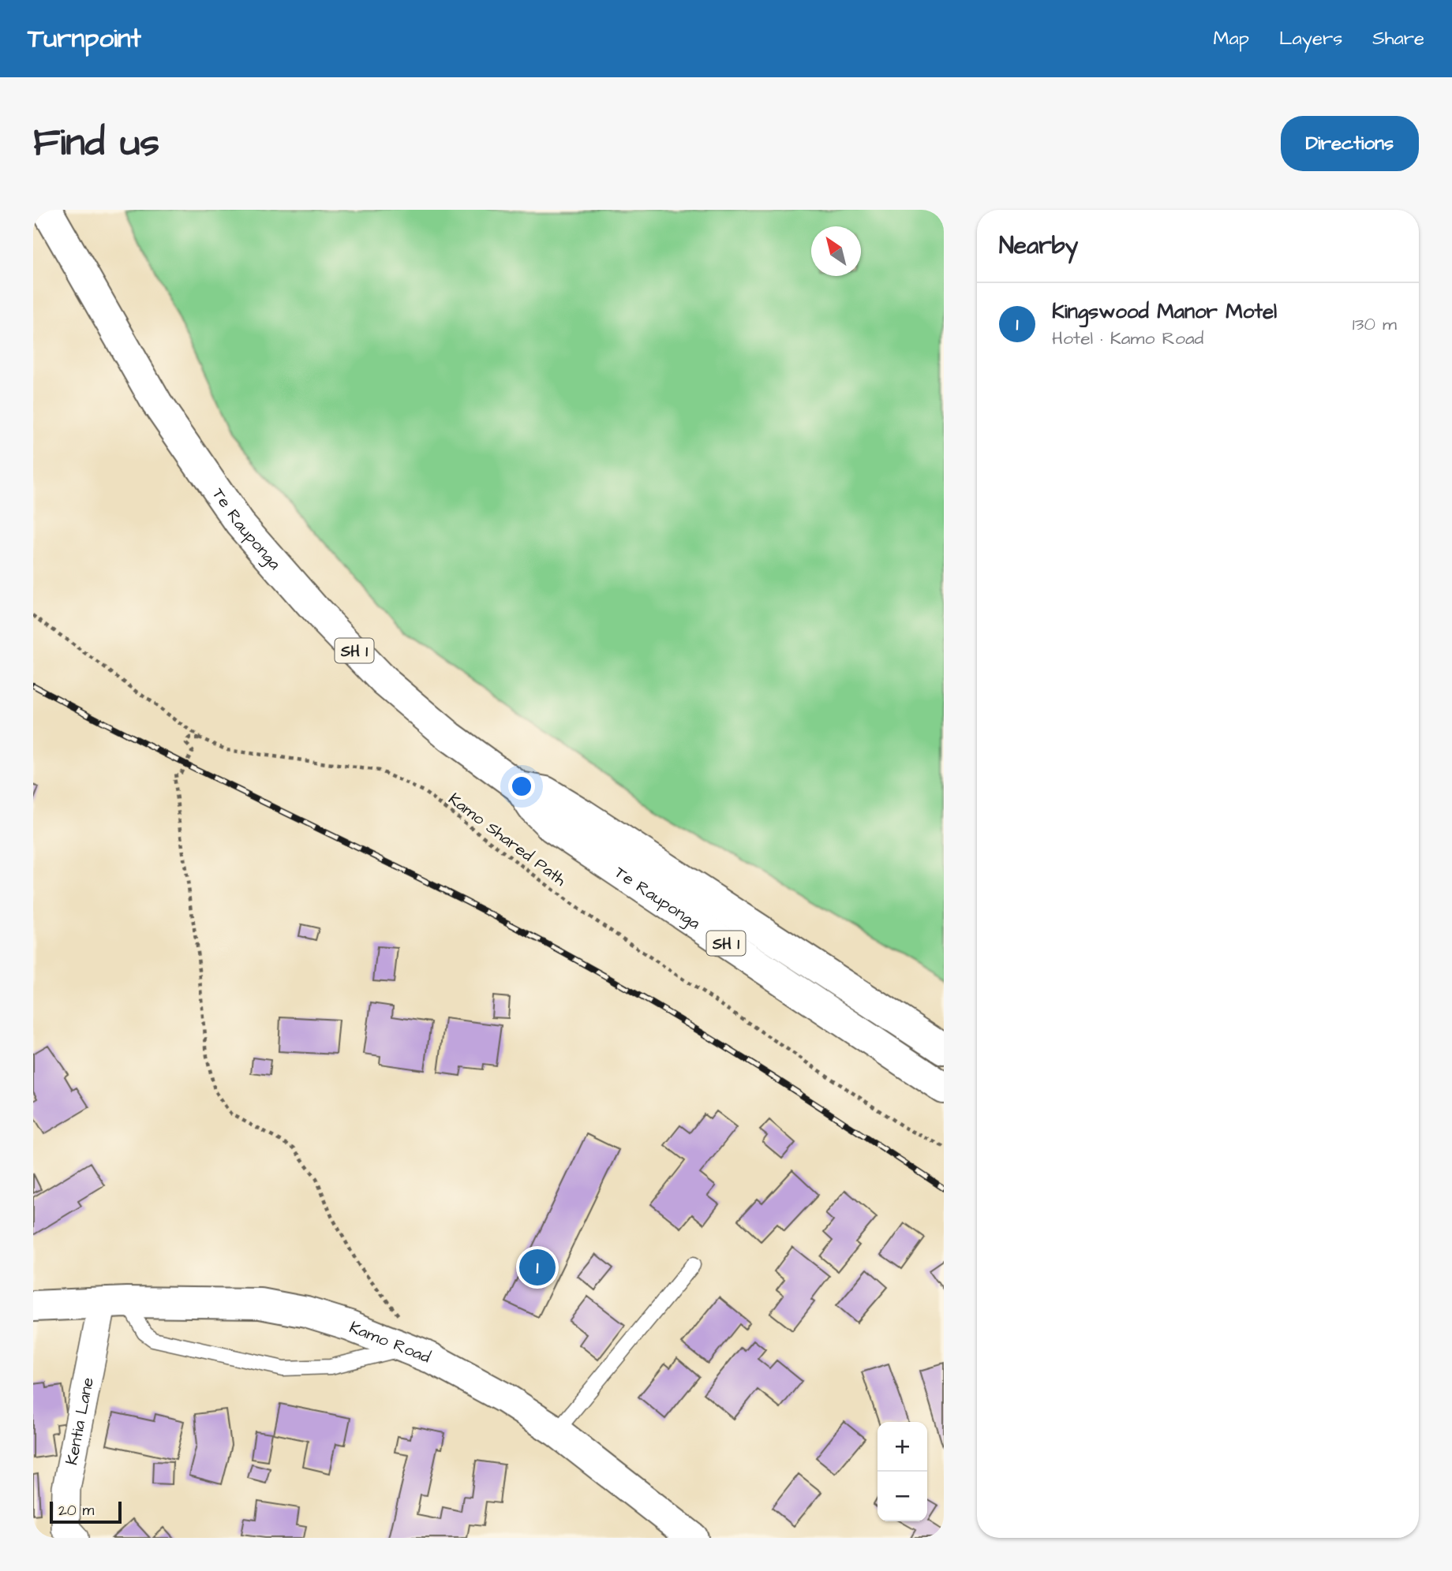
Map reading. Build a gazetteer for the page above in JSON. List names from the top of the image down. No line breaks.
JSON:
{"streets":{"main road":["Te Rauponga","SH 1","Kamo Road"],"street":["Kentia Lane"],"path":["Kamo Shared Path"]},"crossings":[["Kamo Road","Kentia Lane"]],"scale_bar":"20 m","north":"top left","page":{"header":"Turnpoint","nav":["Map","Layers","Share"],"buttons":"Directions","title":"Find us","heading":"Nearby","list":[{"mark":"1","name":"Kingswood Manor Motel","note":"Hotel · Kamo Road","value":"130 m"}],"pins":"1","map_buttons":["+","−"],"scale":"20 m"}}
